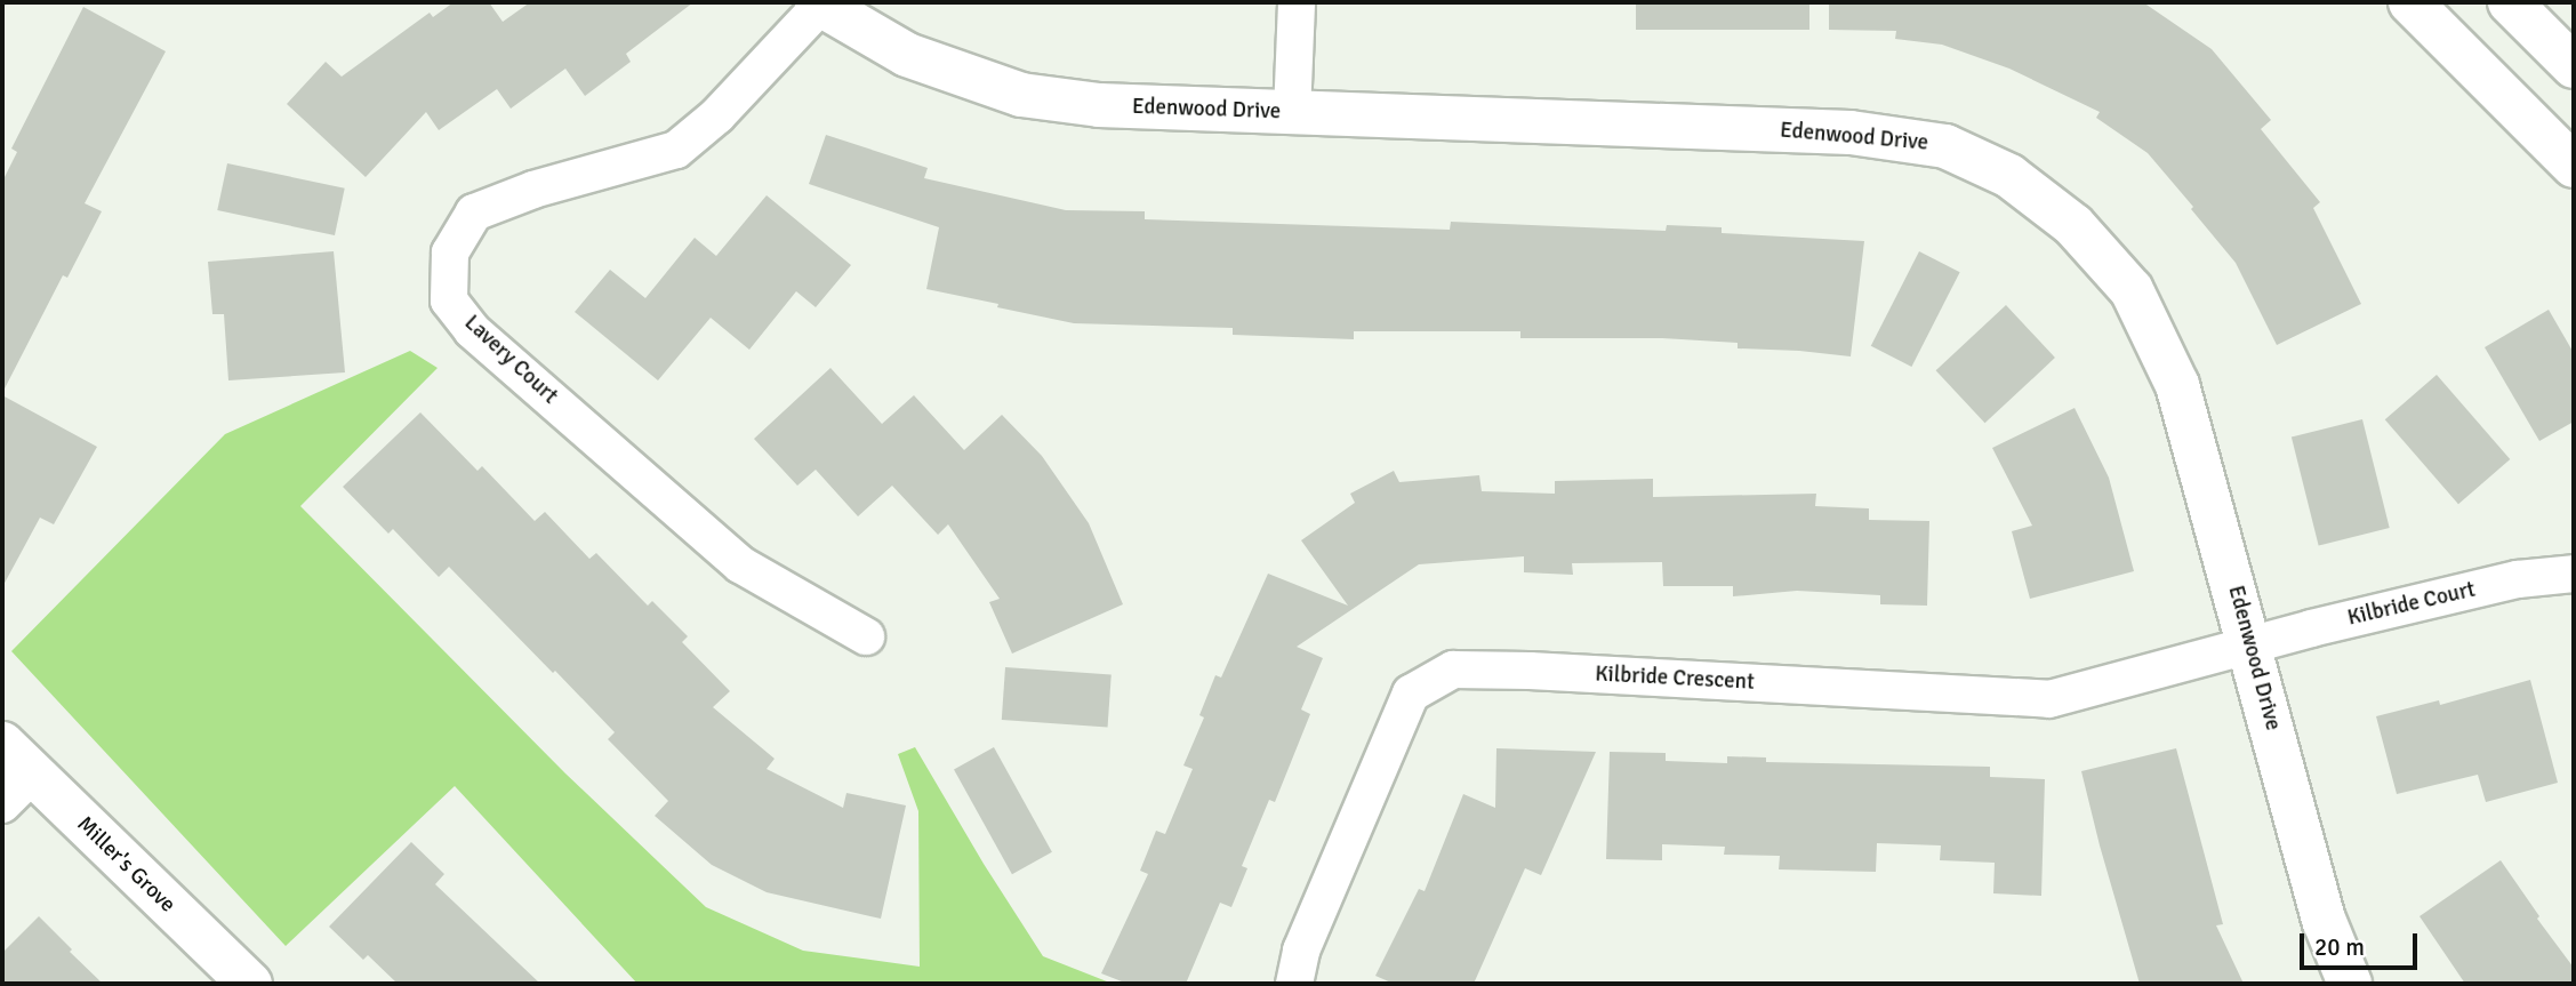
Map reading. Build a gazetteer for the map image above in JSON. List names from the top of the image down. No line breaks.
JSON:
{"streets":{"street":["Edenwood Drive","Lavery Court","Kilbride Court","Kilbride Crescent","Miller's Grove"]},"crossings":[["Edenwood Drive","Lavery Court"],["Edenwood Drive","Kilbride Court"],["Edenwood Drive","Kilbride Crescent"],["Kilbride Court","Kilbride Crescent"]],"scale_bar":"20 m"}
